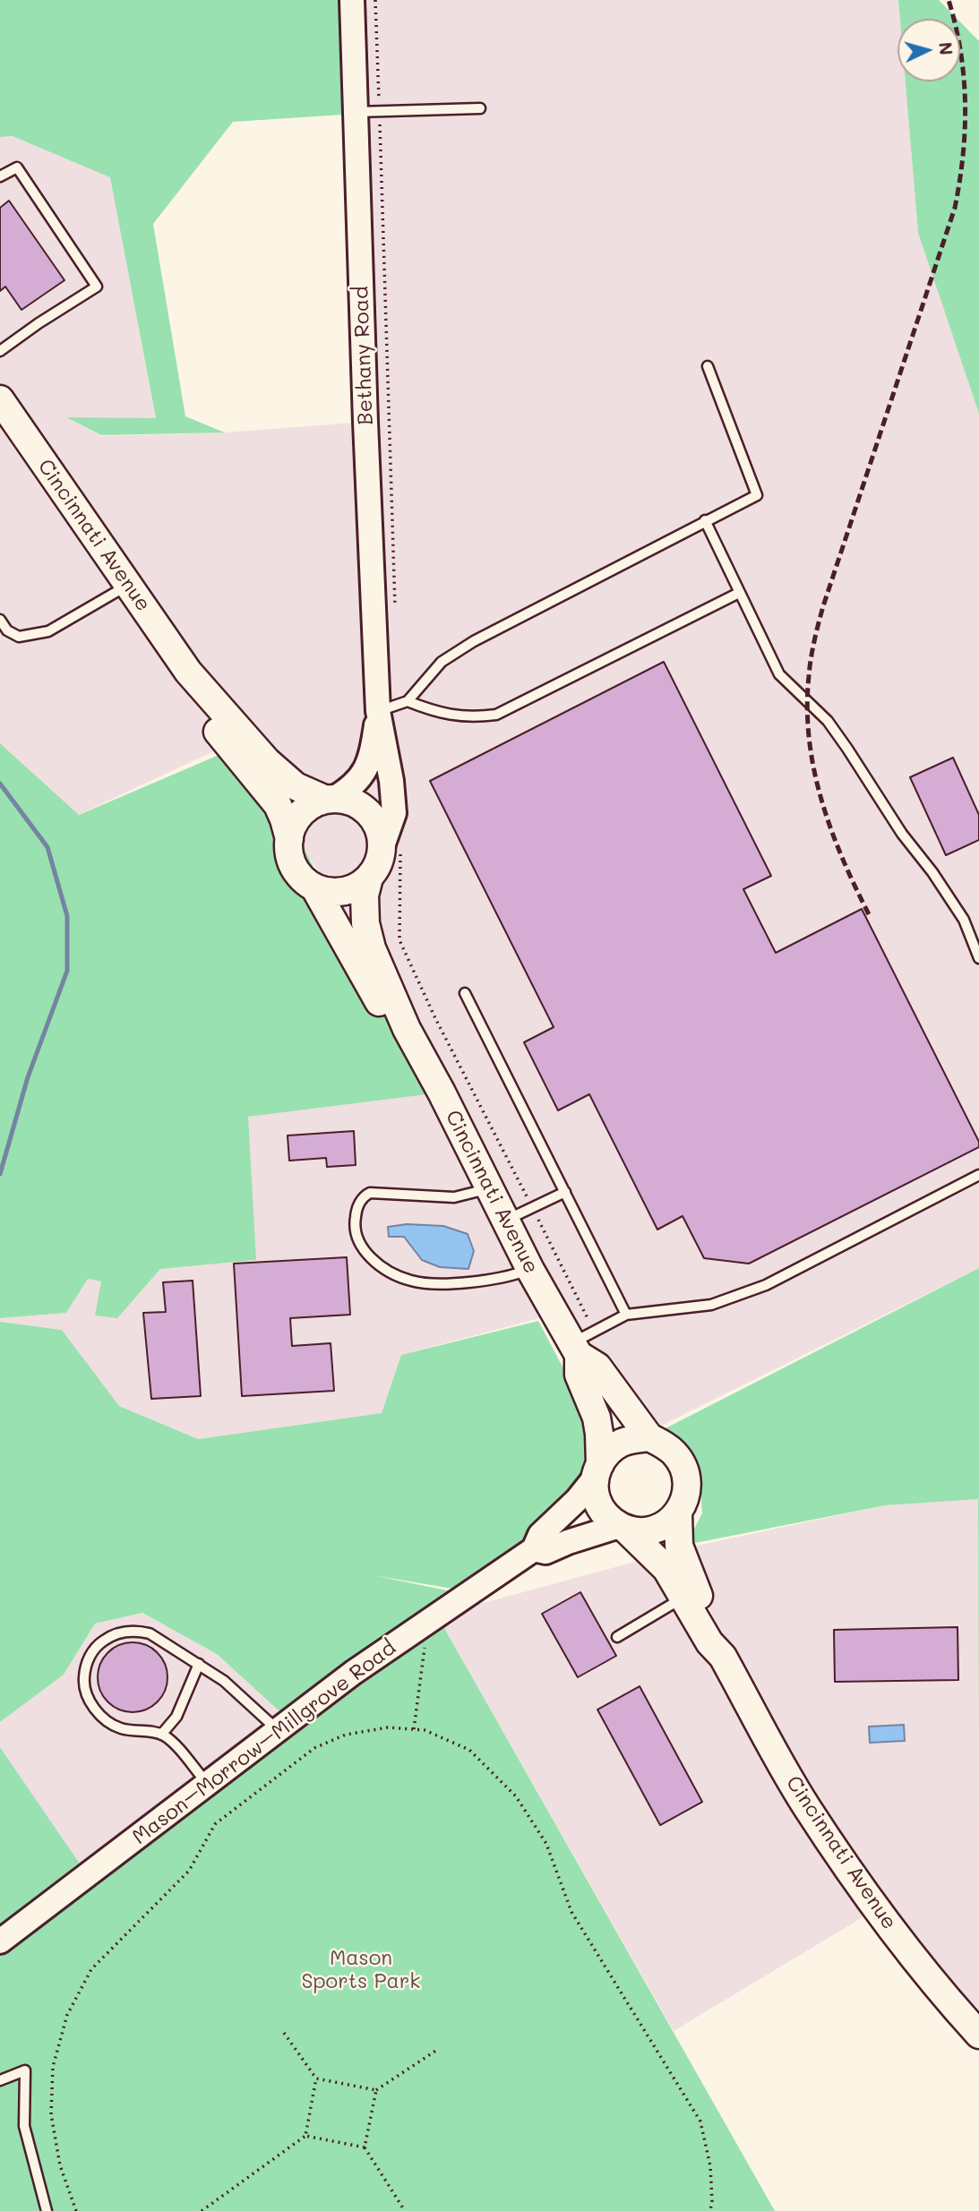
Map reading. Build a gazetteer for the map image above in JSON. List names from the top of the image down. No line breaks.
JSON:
{"streets":{"main road":["Bethany Road","Cincinnati Avenue","Mason–Morrow–Millgrove Road"]},"crossings":[["Bethany Road","Cincinnati Avenue"],["Cincinnati Avenue","Mason–Morrow–Millgrove Road"]],"parks":["Mason Sports Park"],"north":"right"}
